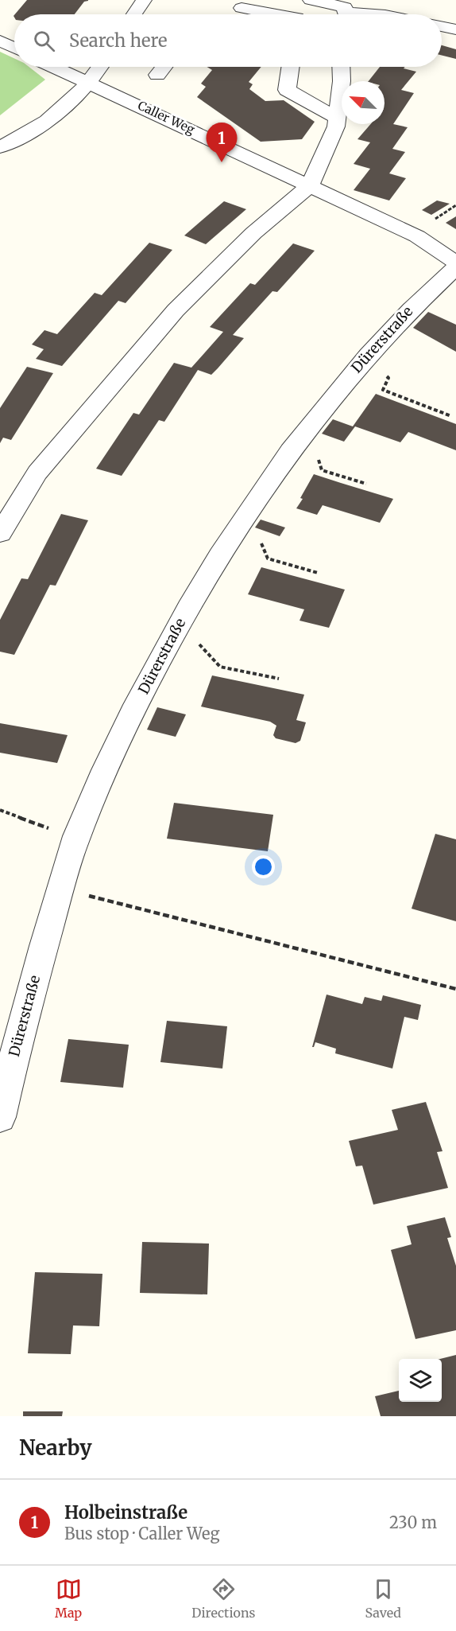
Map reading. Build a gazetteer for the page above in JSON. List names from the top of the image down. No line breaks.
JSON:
{"streets":{"street":["Caller Weg","Dürerstraße"]},"north":"top left","page":{"search":"Search here","pins":"1","heading":"Nearby","list":[{"mark":"1","name":"Holbeinstraße","note":"Bus stop · Caller Weg","value":"230 m"}],"nav":["Map","Directions","Saved"]}}
